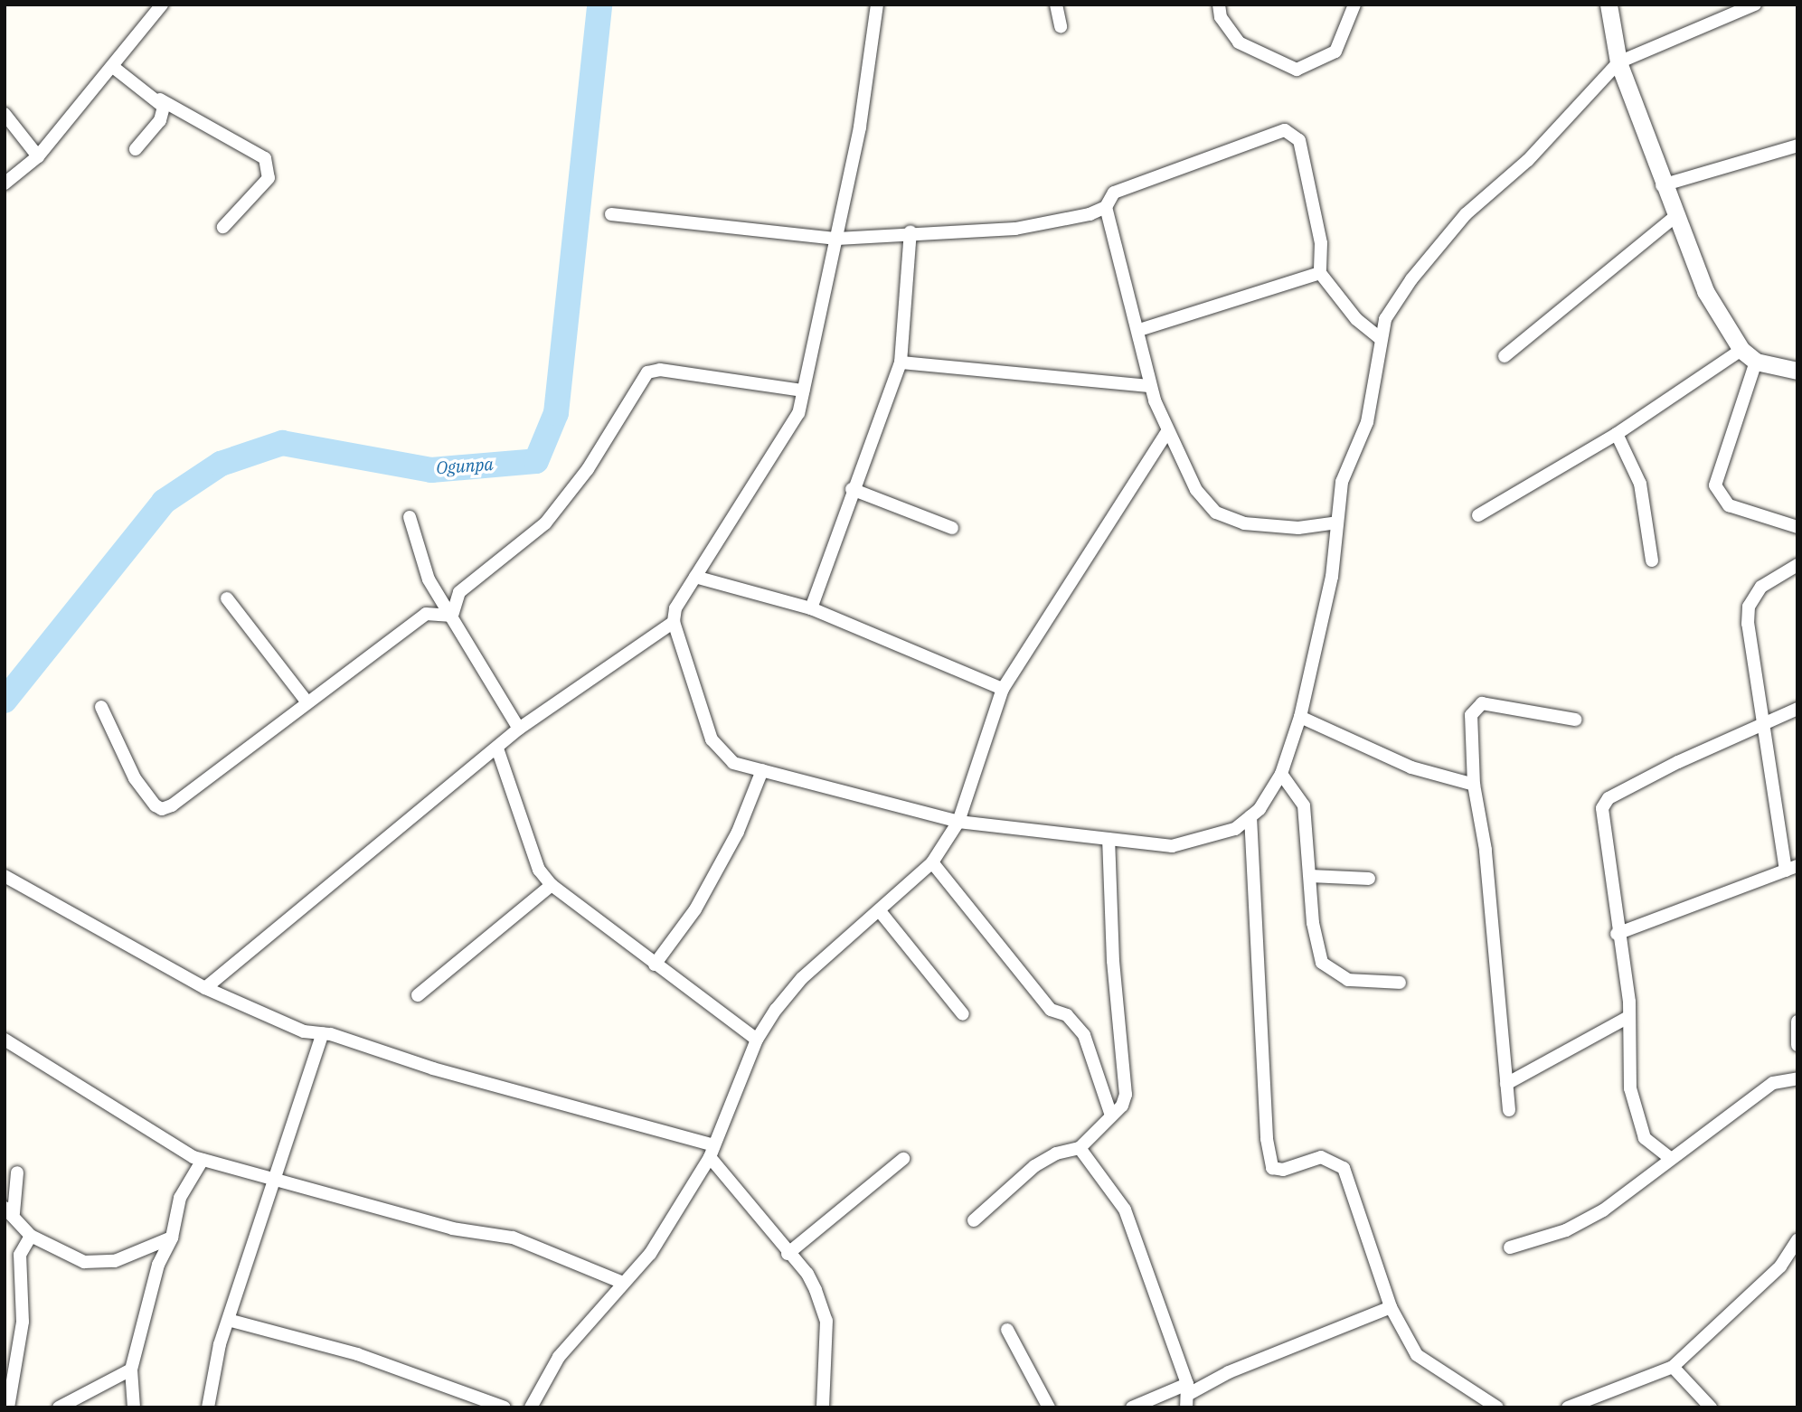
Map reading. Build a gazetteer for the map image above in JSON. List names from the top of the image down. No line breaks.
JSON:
{"water":["Ogunpa"]}
